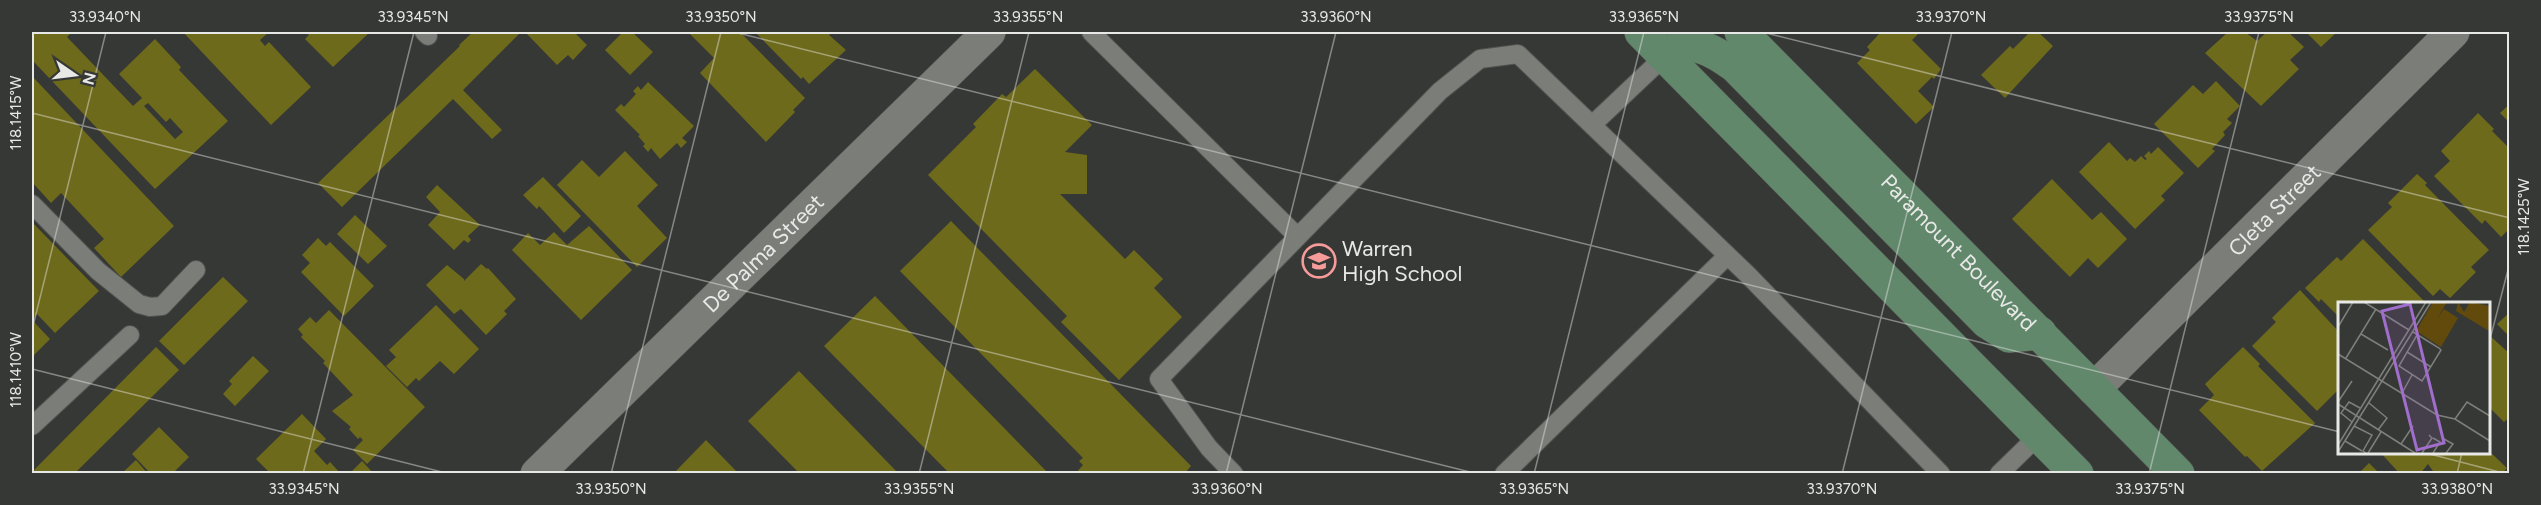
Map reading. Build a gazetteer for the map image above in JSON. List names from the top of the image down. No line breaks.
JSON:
{"streets":{"main road":["Paramount Boulevard"],"street":["Cleta Street","De Palma Street"]},"crossings":[["Cleta Street","Paramount Boulevard"]],"places":{"school or university":["Warren High School"]},"north":"right","coordinates":["33.9340°N","33.9345°N","33.9350°N","33.9355°N","33.9360°N","33.9365°N","33.9370°N","33.9375°N","118.1415°W","118.1425°W","118.1410°W","33.9380°N"]}
